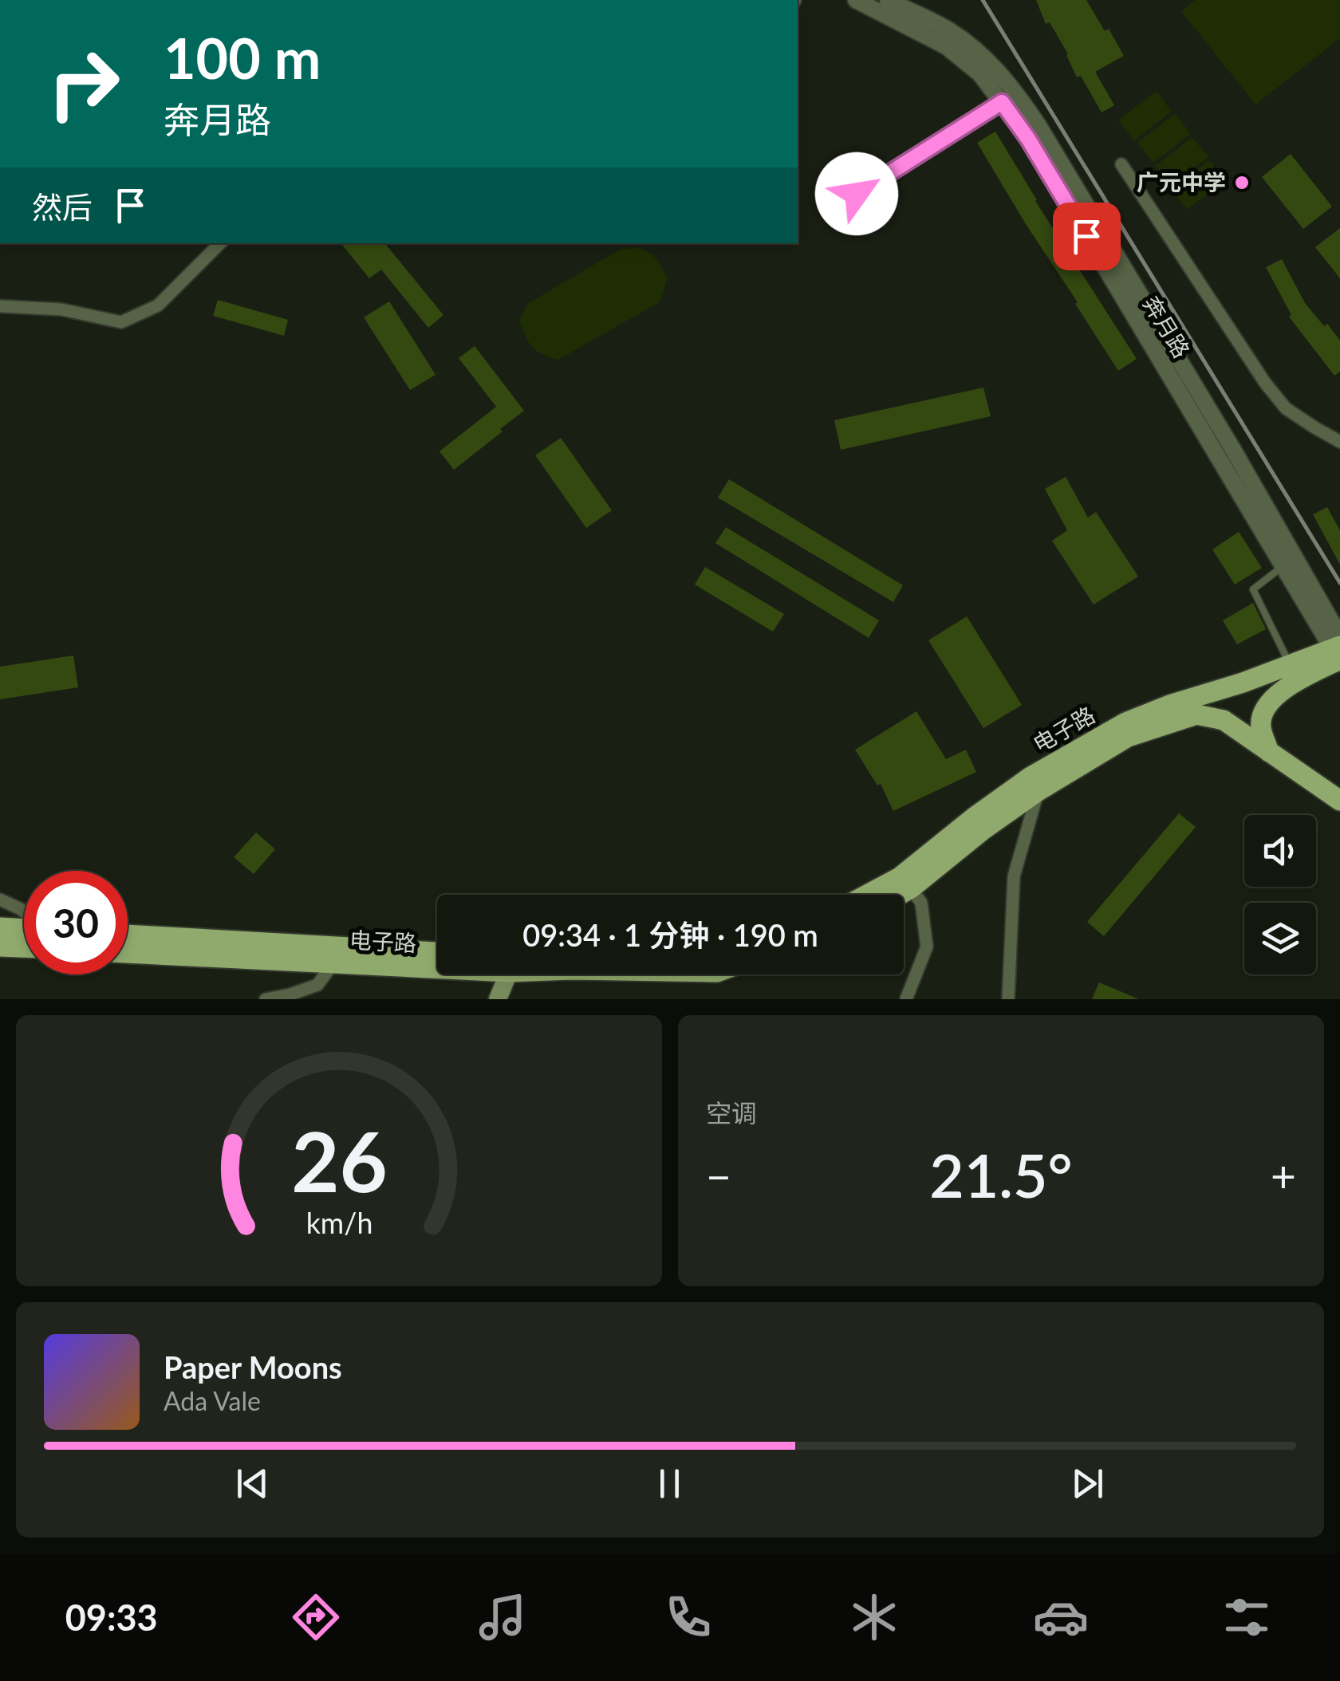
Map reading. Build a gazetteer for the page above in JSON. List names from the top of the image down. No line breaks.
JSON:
{"streets":{"main road":["电子路"],"street":["奔月路"]},"places":["广元中学"],"page":{"turn":["100 m","奔月路"],"then":"然后","limit":"30","trip":"09:34 · 1 分钟 · 190 m","tile":"空调","heat":["−","21.5°","+"],"song":["Paper Moons","Ada Vale"],"tabs":"09:33","gauge":["26","km/h"]}}
